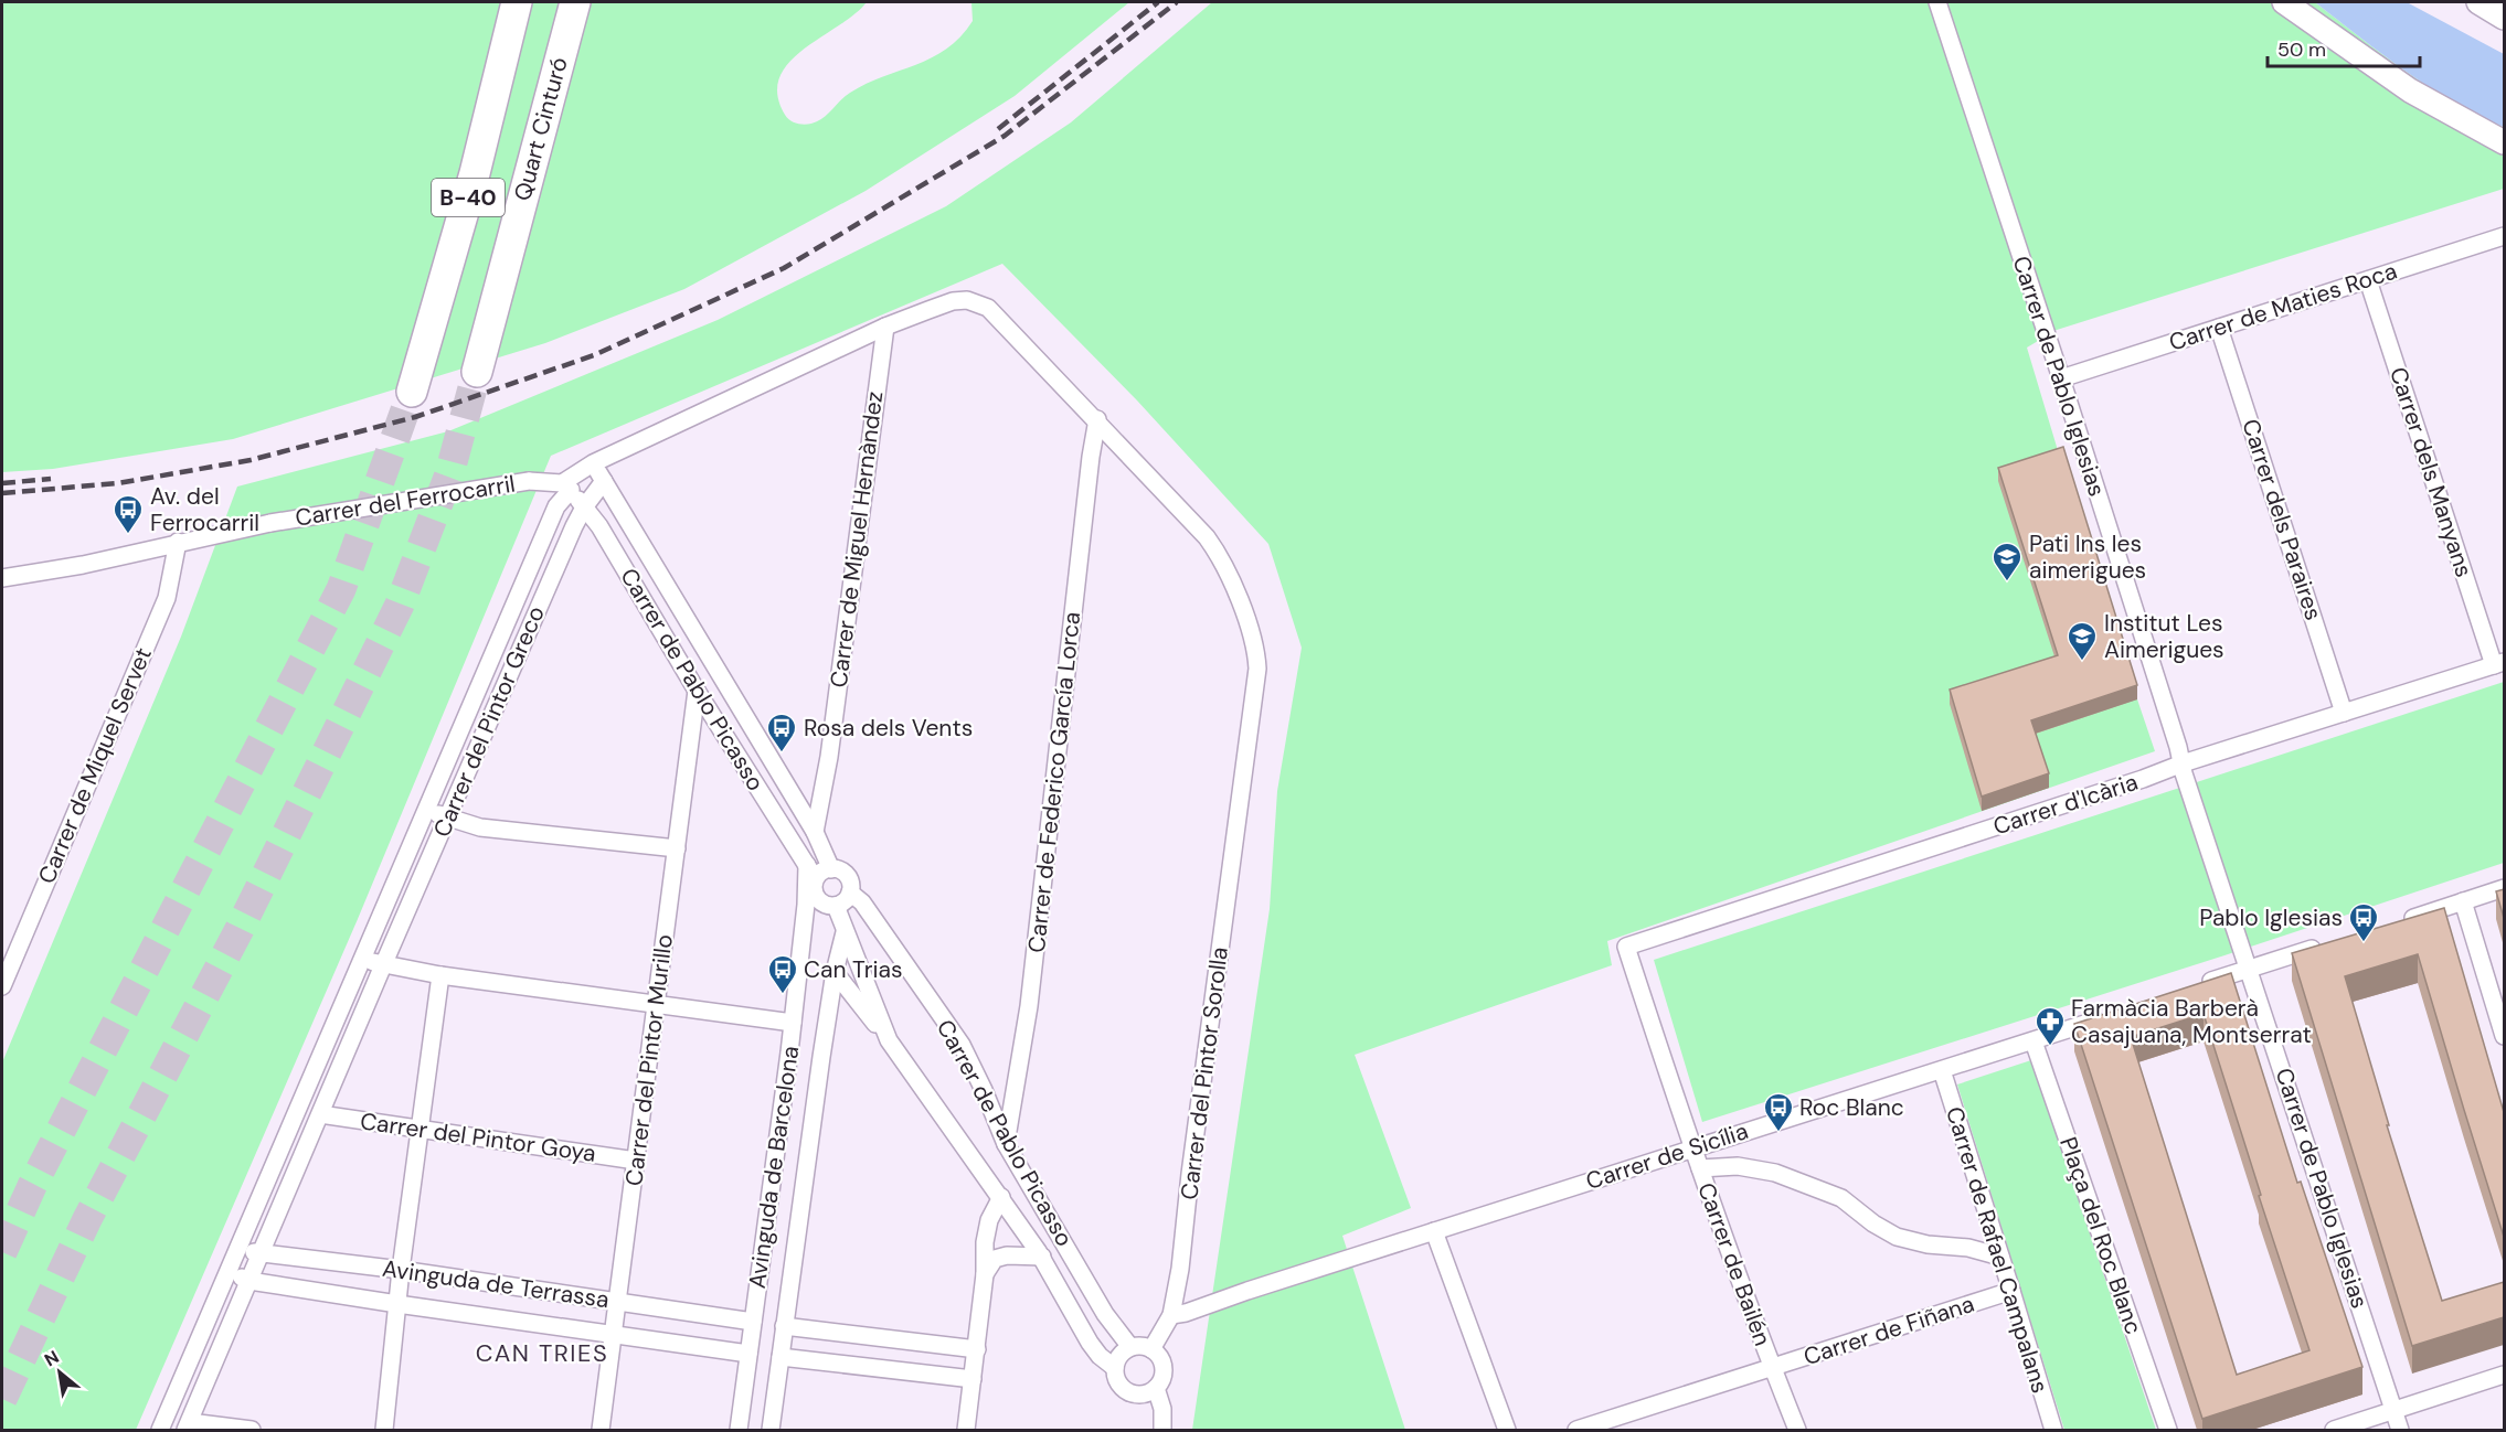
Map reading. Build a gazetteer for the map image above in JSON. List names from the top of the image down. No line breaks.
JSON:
{"streets":{"highway":["Quart Cinturó","B-40"],"street":["Carrer de Maties Roca","Carrer de Pablo Iglesias","Carrer dels Manyans","Carrer del Ferrocarril","Carrer dels Paraires","Carrer de Miguel Hernàndez","Carrer de Pablo Picasso","Carrer del Pintor Greco","Carrer de Miquel Servet","Carrer de Federico García Lorca","Carrer d'Icària","Carrer del Pintor Murillo","Carrer del Pintor Sorolla","Carrer del Pintor Goya","Carrer de Sicília","Avinguda de Barcelona","Plaça del Roc Blanc","Carrer de Rafael Campalans","Carrer de Bailén","Avinguda de Terrassa","Carrer de Fiñana"]},"crossings":[["Carrer de Maties Roca","Carrer de Pablo Iglesias"],["Carrer de Maties Roca","Carrer dels Manyans"],["Carrer de Maties Roca","Carrer dels Paraires"],["Carrer de Pablo Iglesias","Carrer d'Icària"],["Carrer dels Manyans","Carrer d'Icària"],["Carrer del Ferrocarril","Carrer de Pablo Picasso"],["Carrer del Ferrocarril","Carrer del Pintor Greco"],["Carrer del Ferrocarril","Carrer de Miquel Servet"],["Carrer dels Paraires","Carrer d'Icària"],["Carrer de Miguel Hernàndez","Carrer de Pablo Picasso"],["Carrer de Pablo Picasso","Carrer del Pintor Greco"],["Carrer de Pablo Picasso","Carrer de Federico García Lorca"],["Carrer de Pablo Picasso","Carrer del Pintor Murillo"],["Carrer de Pablo Picasso","Carrer del Pintor Sorolla"],["Carrer de Pablo Picasso","Avinguda de Barcelona"],["Carrer del Pintor Greco","Carrer del Pintor Goya"],["Carrer del Pintor Greco","Avinguda de Terrassa"],["Carrer de Federico García Lorca","Carrer del Pintor Sorolla"],["Carrer d'Icària","Carrer de Bailén"],["Carrer del Pintor Murillo","Carrer del Pintor Goya"],["Carrer del Pintor Murillo","Avinguda de Terrassa"],["Carrer del Pintor Sorolla","Carrer de Sicília"],["Carrer de Sicília","Plaça del Roc Blanc"],["Carrer de Sicília","Carrer de Rafael Campalans"],["Carrer de Sicília","Carrer de Bailén"],["Avinguda de Barcelona","Avinguda de Terrassa"],["Carrer de Rafael Campalans","Carrer de Fiñana"],["Carrer de Bailén","Carrer de Fiñana"]],"districts":["CAN TRIES"],"places":{"bus stop":["Av. del Ferrocarril","Rosa dels Vents","Pablo Iglesias","Can Trias","Roc Blanc"],"school or university":["Pati Ins les aimerigues","Institut Les Aimerigues"],"pharmacy":["Farmàcia Barberà Casajuana, Montserrat"]},"scale_bar":"50 m","north":"top left"}
